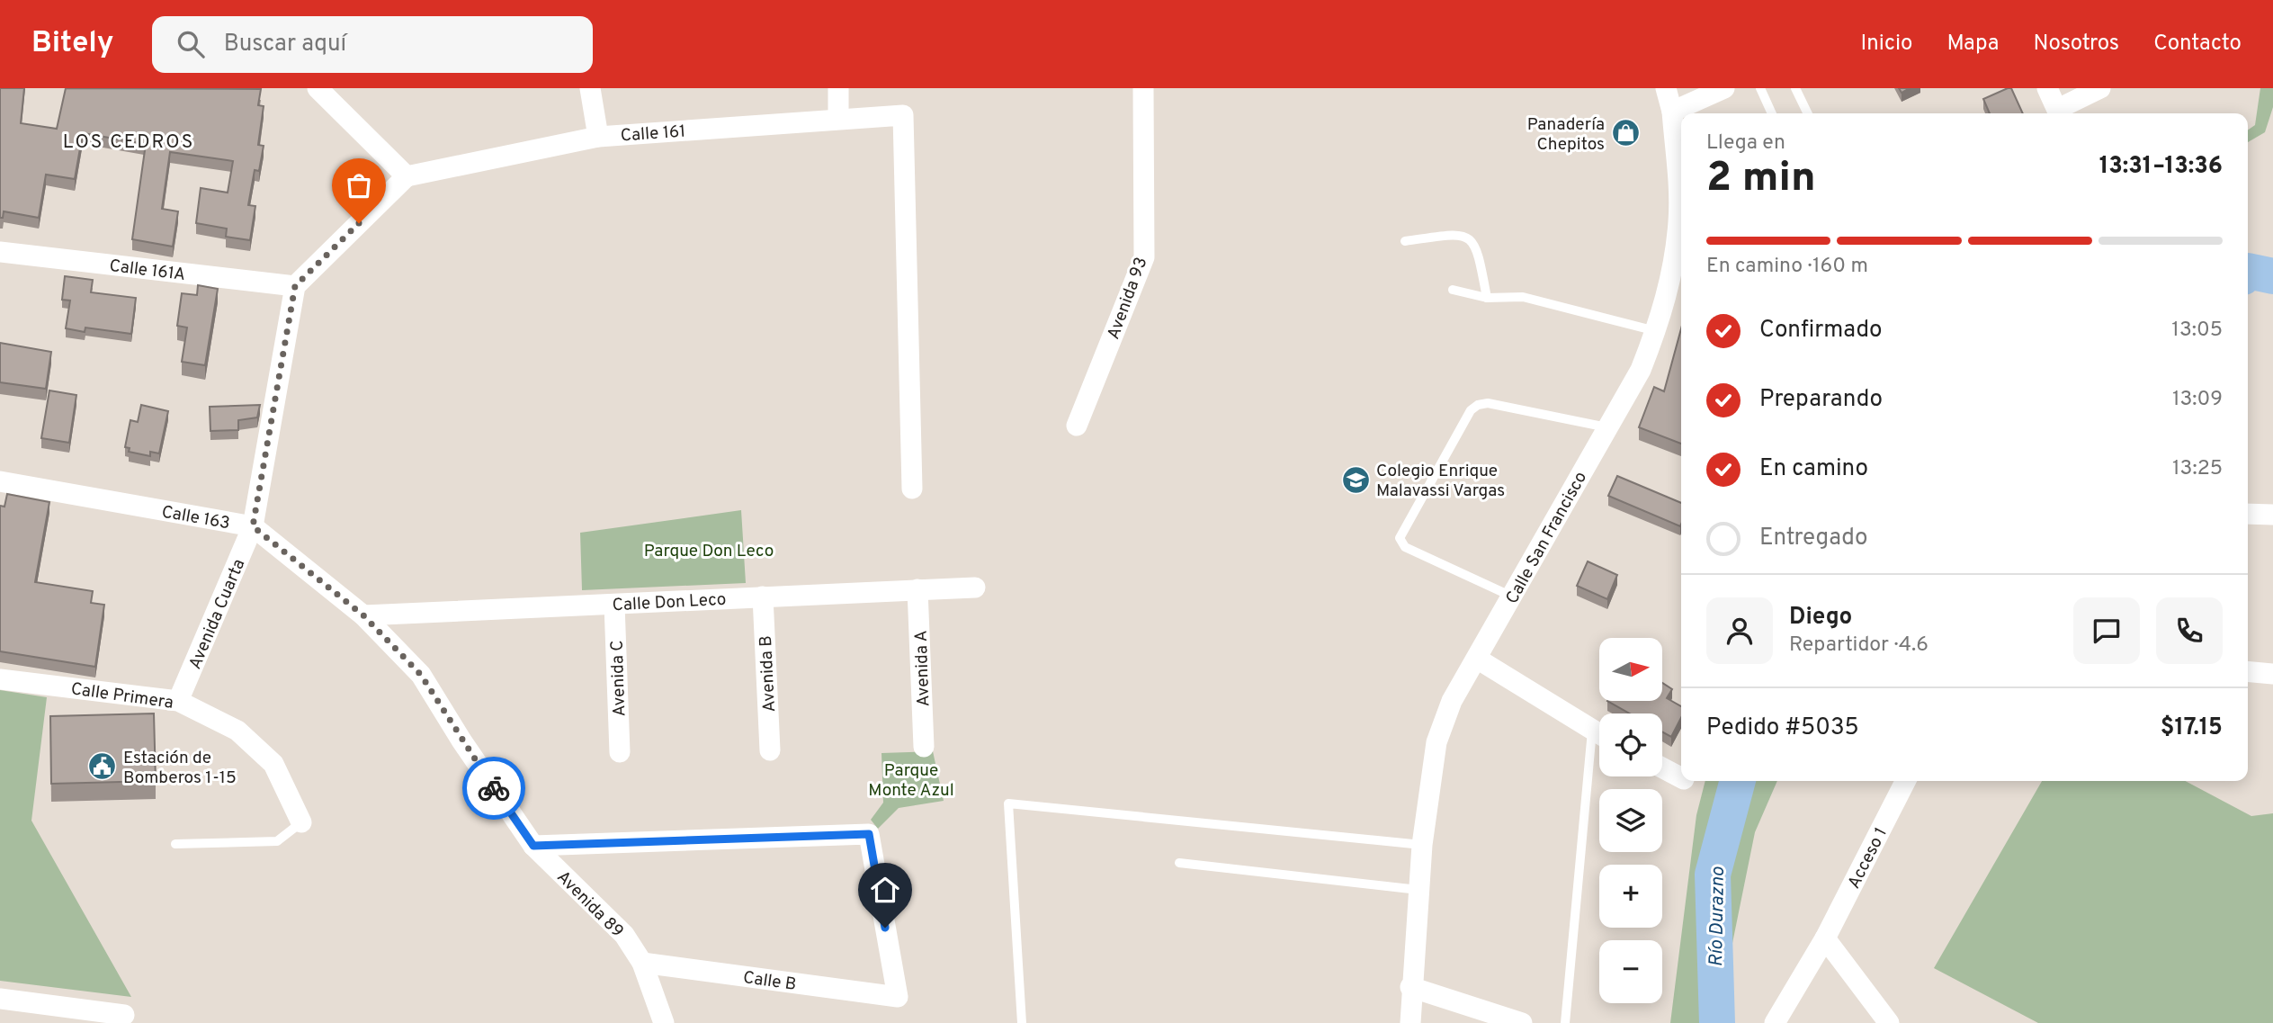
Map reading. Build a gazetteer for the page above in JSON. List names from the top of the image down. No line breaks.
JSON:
{"streets":{"street":["Calle 161","Calle 161A","Avenida 93","Calle 163","Calle San Francisco","Calle Don Leco","Avenida Cuarta","Avenida A","Avenida B","Avenida C","Calle Primera","Acceso 1","Avenida 89","Calle B"]},"crossings":[["Calle 161A","Avenida Cuarta"],["Calle 163","Calle Don Leco"],["Calle 163","Avenida Cuarta"],["Calle 163","Avenida 89"],["Calle Don Leco","Avenida A"],["Calle Don Leco","Avenida B"],["Calle Don Leco","Avenida C"],["Calle Don Leco","Avenida 89"],["Avenida Cuarta","Calle Primera"],["Avenida 89","Calle B"]],"districts":["LOS CEDROS"],"water":["Río Durazno"],"parks":["Parque Don Leco","Parque Monte Azul"],"places":{"shop":["Panadería Chepitos"],"school or university":["Colegio Enrique Malavassi Vargas"],"public building":["Estación de Bomberos 1-15"]},"north":"right","page":{"header":"Bitely","search":"Buscar aquí","nav":["Inicio","Mapa","Nosotros","Contacto"],"heading":["2 min","Llega en","13:31–13:36"],"panel":["Diego","Repartidor · 4.6","Pedido #5035","$17.15"],"bar":"En camino · 160 m","list":[["Confirmado","13:05"],["Preparando","13:09"],["En camino","13:25"],"Entregado"],"map_buttons":["+","−"]}}
